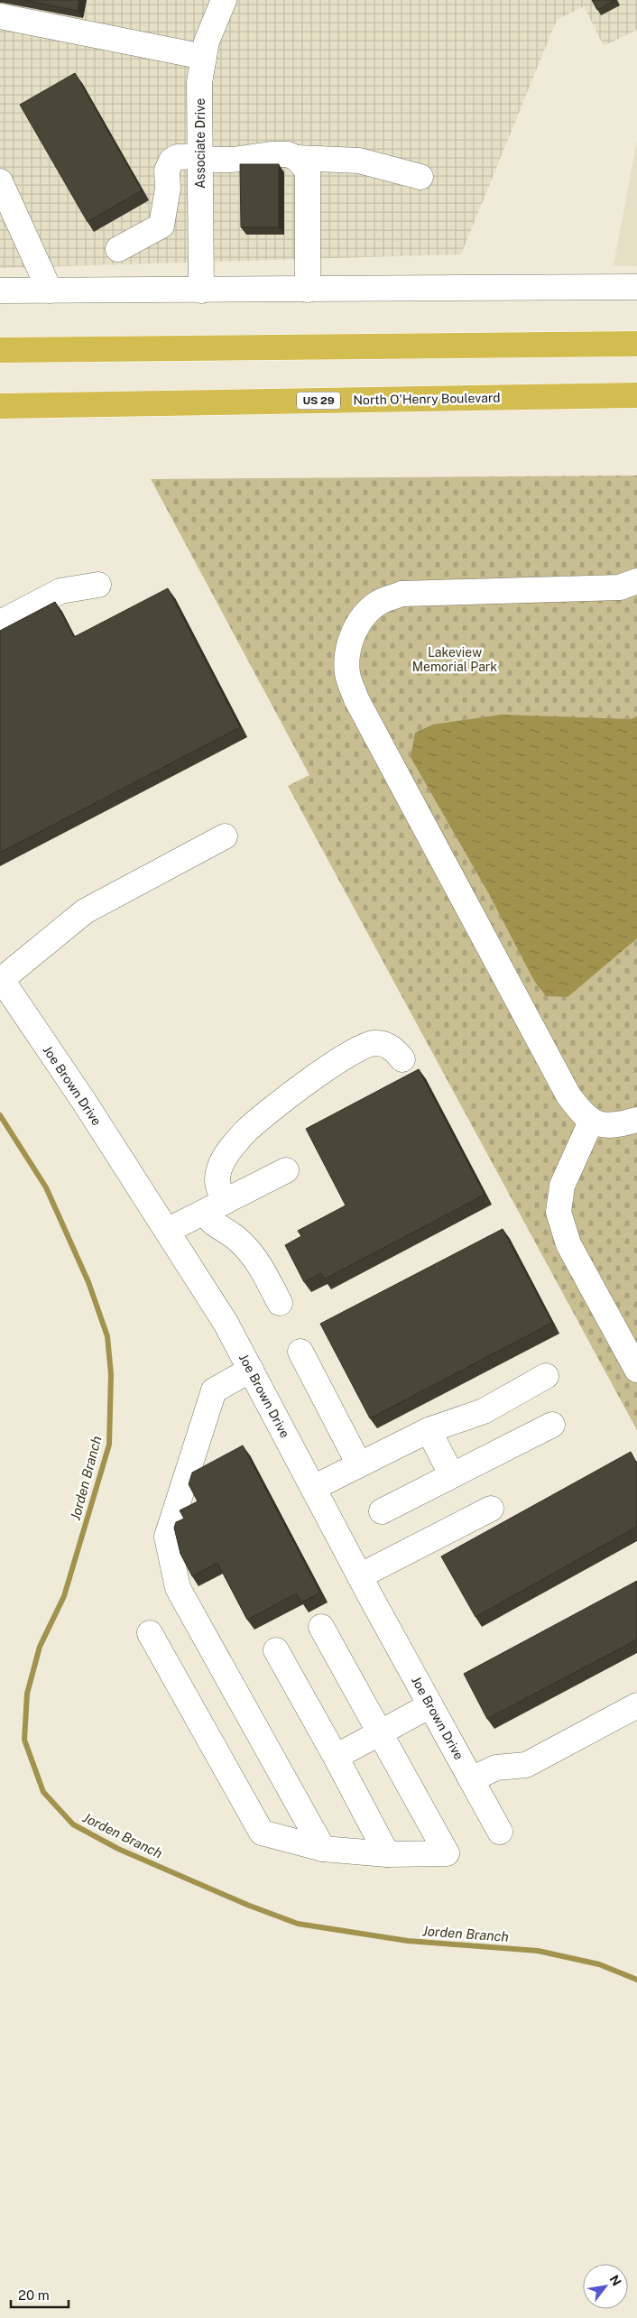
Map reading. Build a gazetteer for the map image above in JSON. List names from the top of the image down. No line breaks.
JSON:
{"streets":{"highway":["North O'Henry Boulevard","US 29"],"street":["Associate Drive","Joe Brown Drive"]},"water":["Jorden Branch"],"parks":["Lakeview Memorial Park"],"scale_bar":"20 m","north":"top right"}
